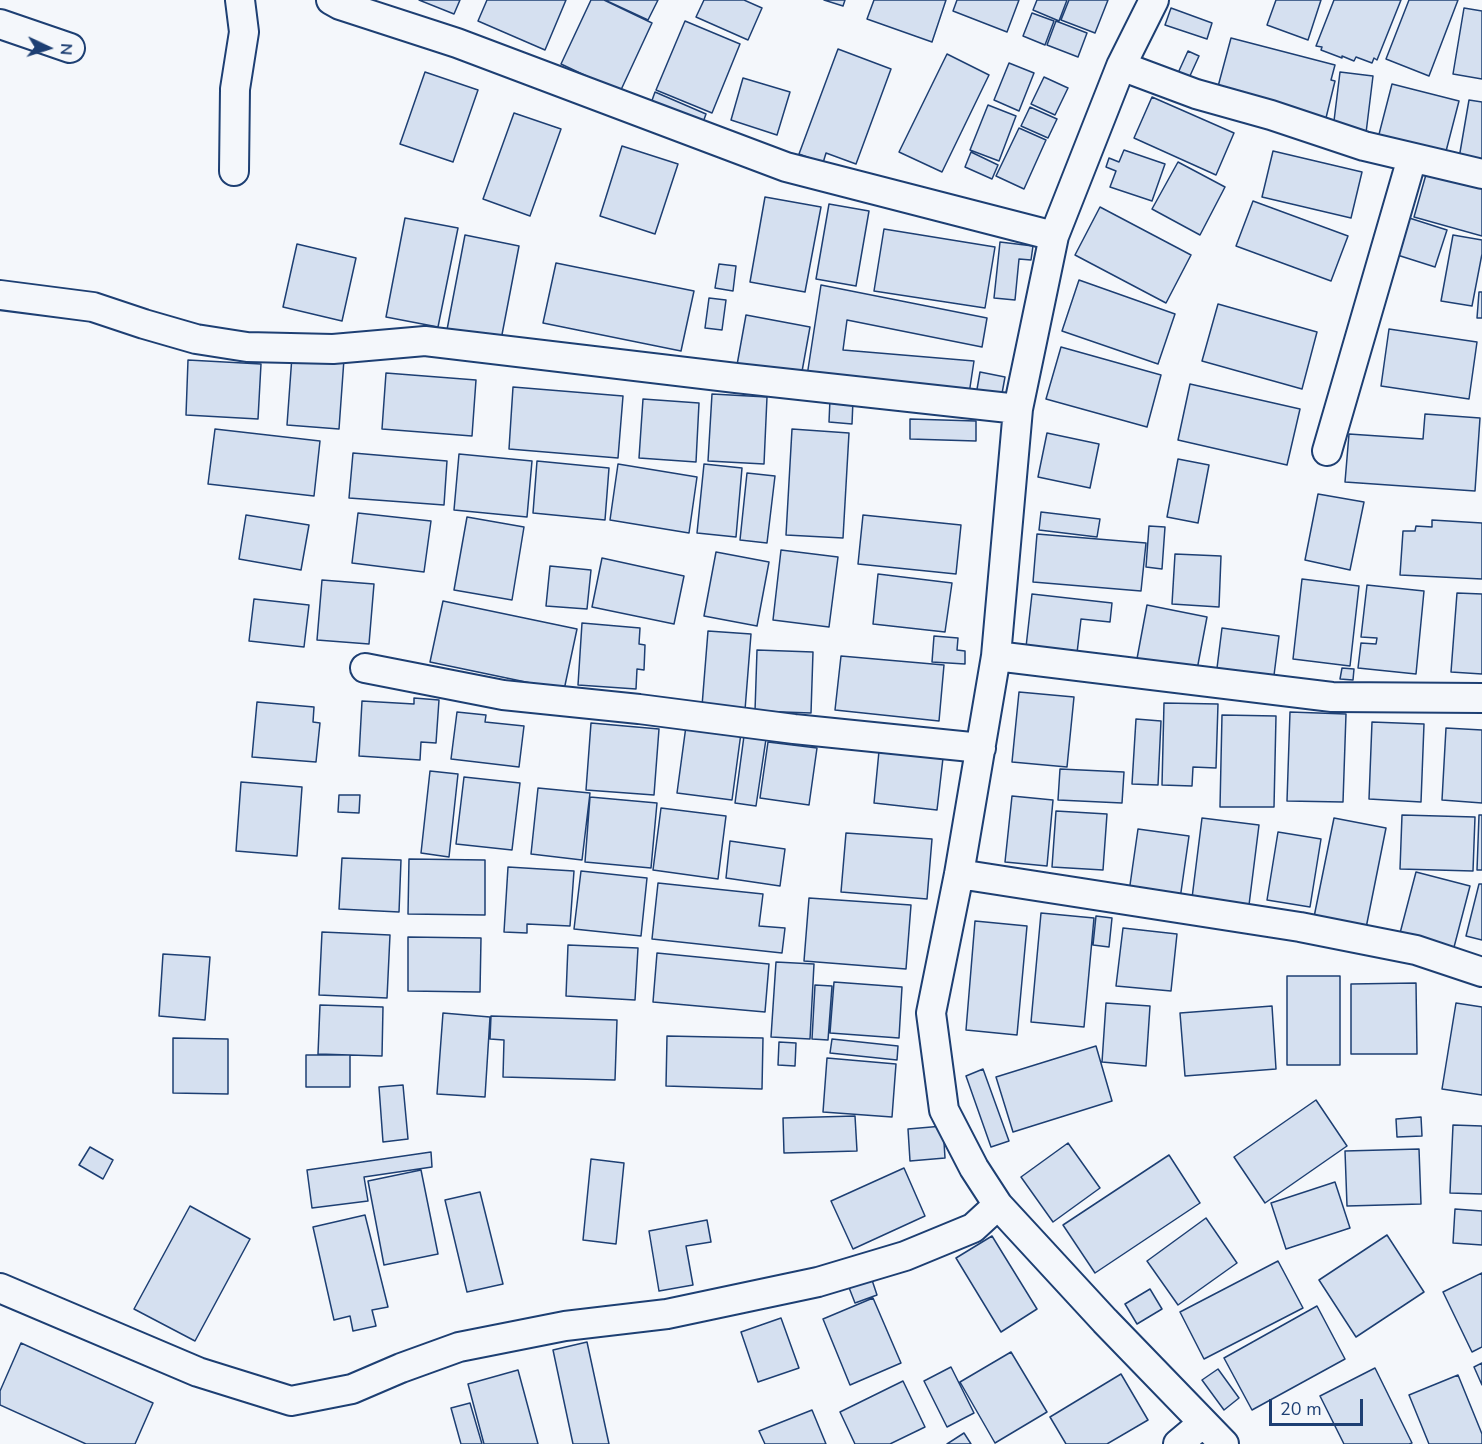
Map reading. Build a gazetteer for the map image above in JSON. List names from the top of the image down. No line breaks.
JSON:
{"scale_bar":"20 m","north":"right"}
